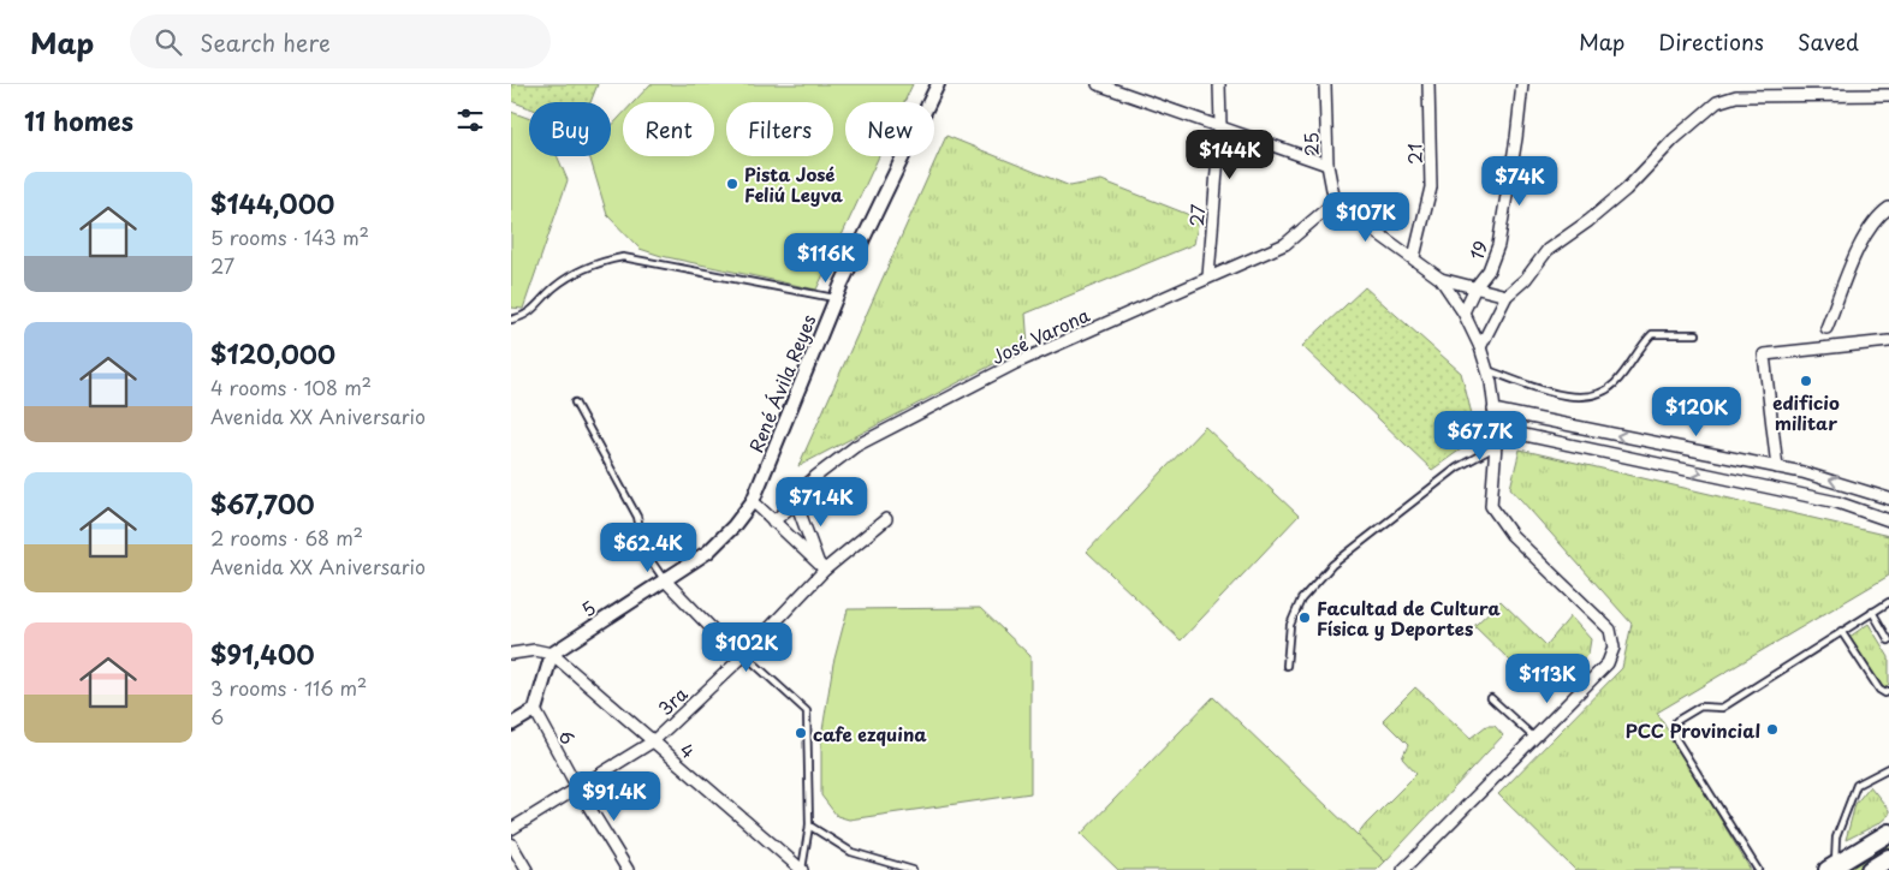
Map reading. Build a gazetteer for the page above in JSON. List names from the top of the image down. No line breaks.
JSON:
{"streets":{"street":["25","21","27","19","José Varona","René Ávila Reyes","5","3ra","6","4"]},"crossings":[["25","José Varona"],["27","José Varona"],["René Ávila Reyes","5"],["5","4"],["3ra","6"],["3ra","4"]],"places":["Pista José Feliú Leyva","edificio militar","Facultad de Cultura Física y Deportes","PCC Provincial","cafe ezquina"],"page":{"header":"Map","search":"Search here","nav":["Map","Directions","Saved"],"heading":"11 homes","chip":["Buy","Rent","Filters","New"],"price":["$144K","$74K","$107K","$116K","$120K","$67.7K","$71.4K","$62.4K","$102K","$113K","$91.4K"],"list":[{"name":"$144,000","note":"5 rooms · 143 m² · 27"},{"name":"$120,000","note":"4 rooms · 108 m² · Avenida XX Aniversario"},{"name":"$67,700","note":"2 rooms · 68 m² · Avenida XX Aniversario"},{"name":"$91,400","note":"3 rooms · 116 m² · 6"}]}}
